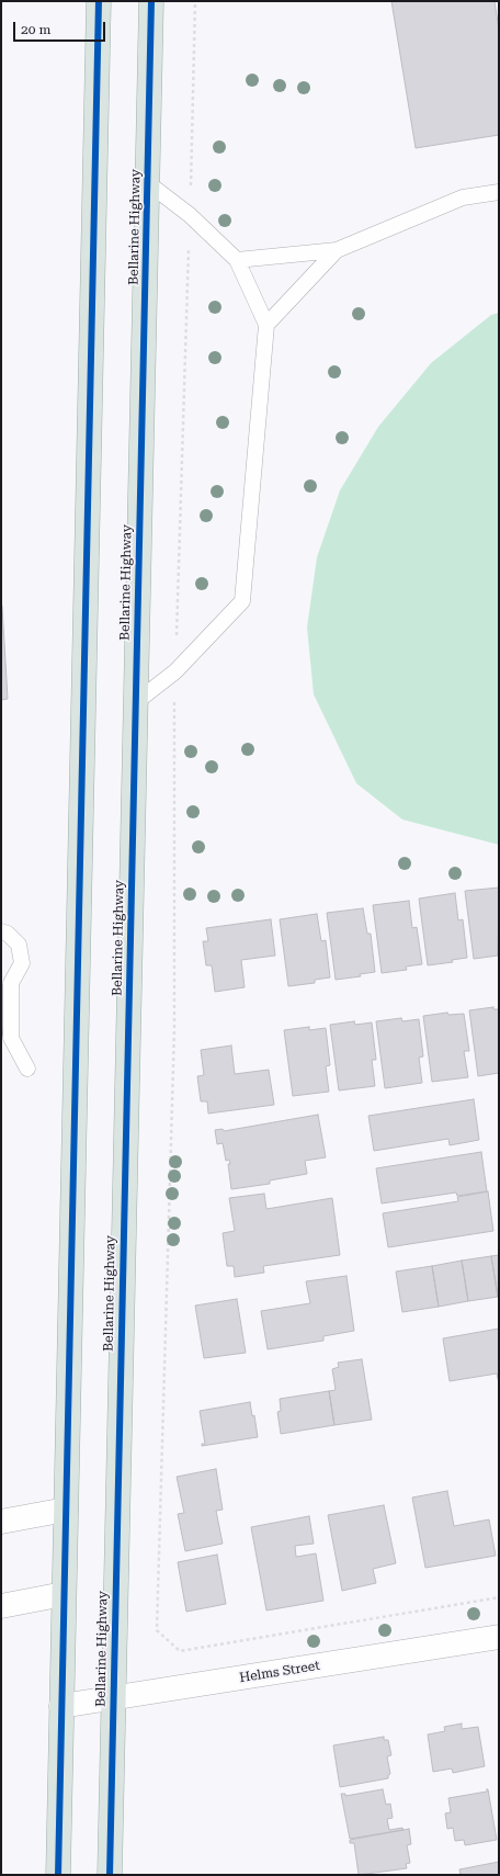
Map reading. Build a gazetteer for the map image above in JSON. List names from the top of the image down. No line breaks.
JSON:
{"streets":{"highway":["Bellarine Highway"],"street":["Helms Street"]},"crossings":[["Bellarine Highway","Helms Street"]],"scale_bar":"20 m"}
